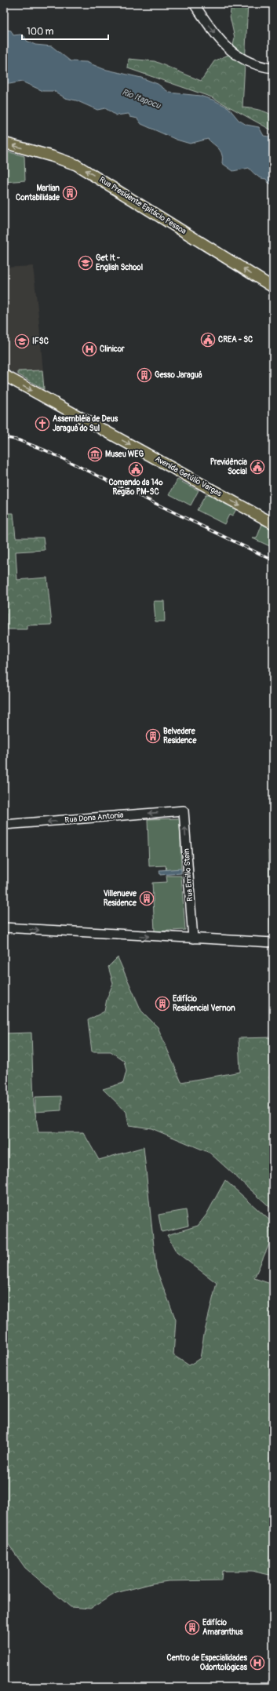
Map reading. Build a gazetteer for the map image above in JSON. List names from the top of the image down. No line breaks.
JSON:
{"streets":{"highway":["Rua Presidente Epitácio Pessoa","Avenida Getúlio Vargas"],"main road":["Rua Dona Antonia","Rua Emilio Stein"]},"crossings":[["Rua Dona Antonia","Rua Emilio Stein"]],"one_way":["Rua Presidente Epitácio Pessoa","Avenida Getúlio Vargas","Rua Dona Antonia","Rua Emilio Stein"],"water":["Rio Itapocu"],"places":{"building":["Marlian Contabilidade","Gesso Jaraguá","Belvedere Residence","Villenueve Residence","Edifício Residencial Vernon","Edifício Amaranthus"],"school or university":["Get It - English School","IFSC"],"public building":["CREA - SC","Previdência Social","Comando da 14º Região PM-SC"],"hospital":["Clinicor","Centro de Especialidades Odontológicas"],"church":["Assembléia de Deus Jaraguá do Sul"],"museum":["Museu WEG"]},"scale_bar":"100 m"}
